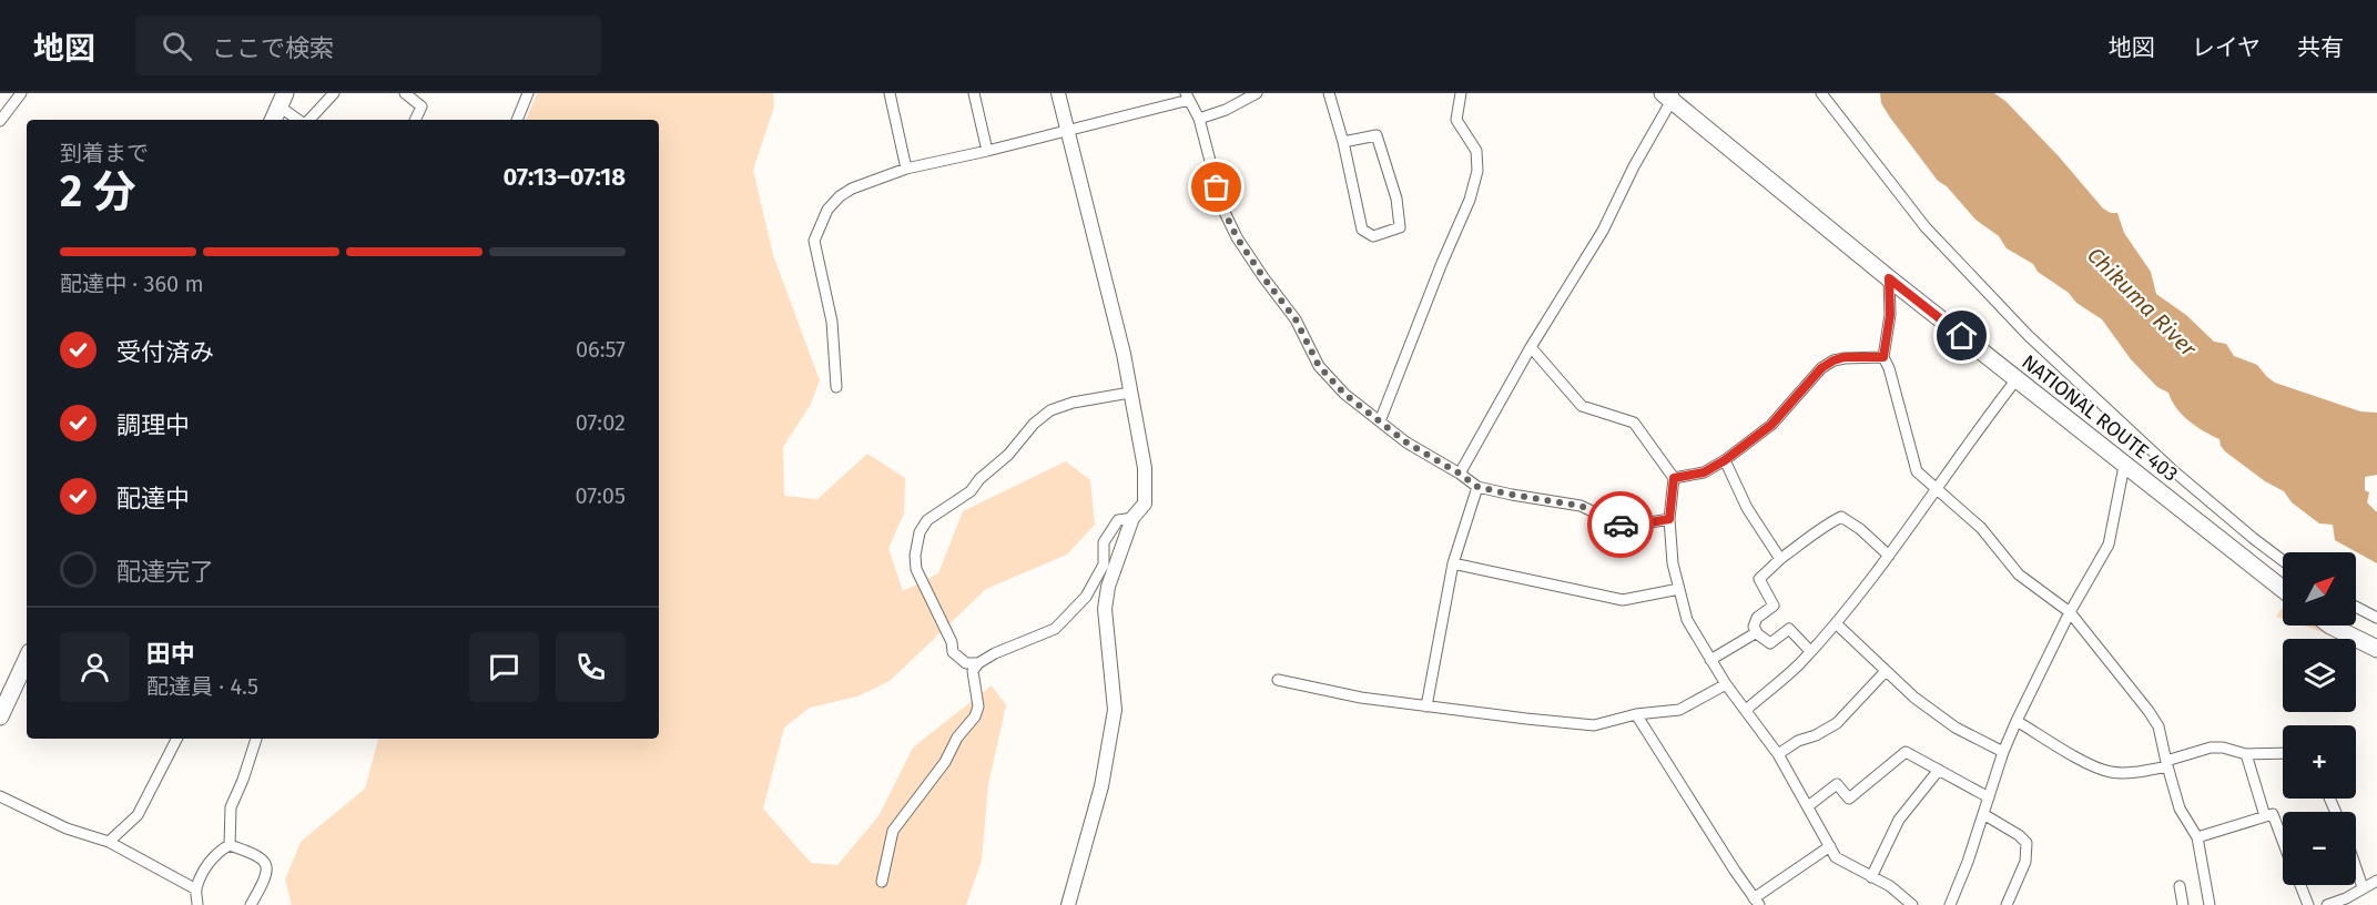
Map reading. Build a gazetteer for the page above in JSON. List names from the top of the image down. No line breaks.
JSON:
{"streets":{"highway":["NATIONAL ROUTE 403"]},"water":["Chikuma River"],"north":"top right","page":{"header":"地図","search":"ここで検索","nav":["地図","レイヤ","共有"],"heading":["2 分","到着まで","07:13–07:18"],"panel":["田中","配達員 · 4.5"],"bar":"配達中 · 360 m","list":[["受付済み","06:57"],["調理中","07:02"],["配達中","07:05"],"配達完了"],"map_buttons":["+","−"]}}
